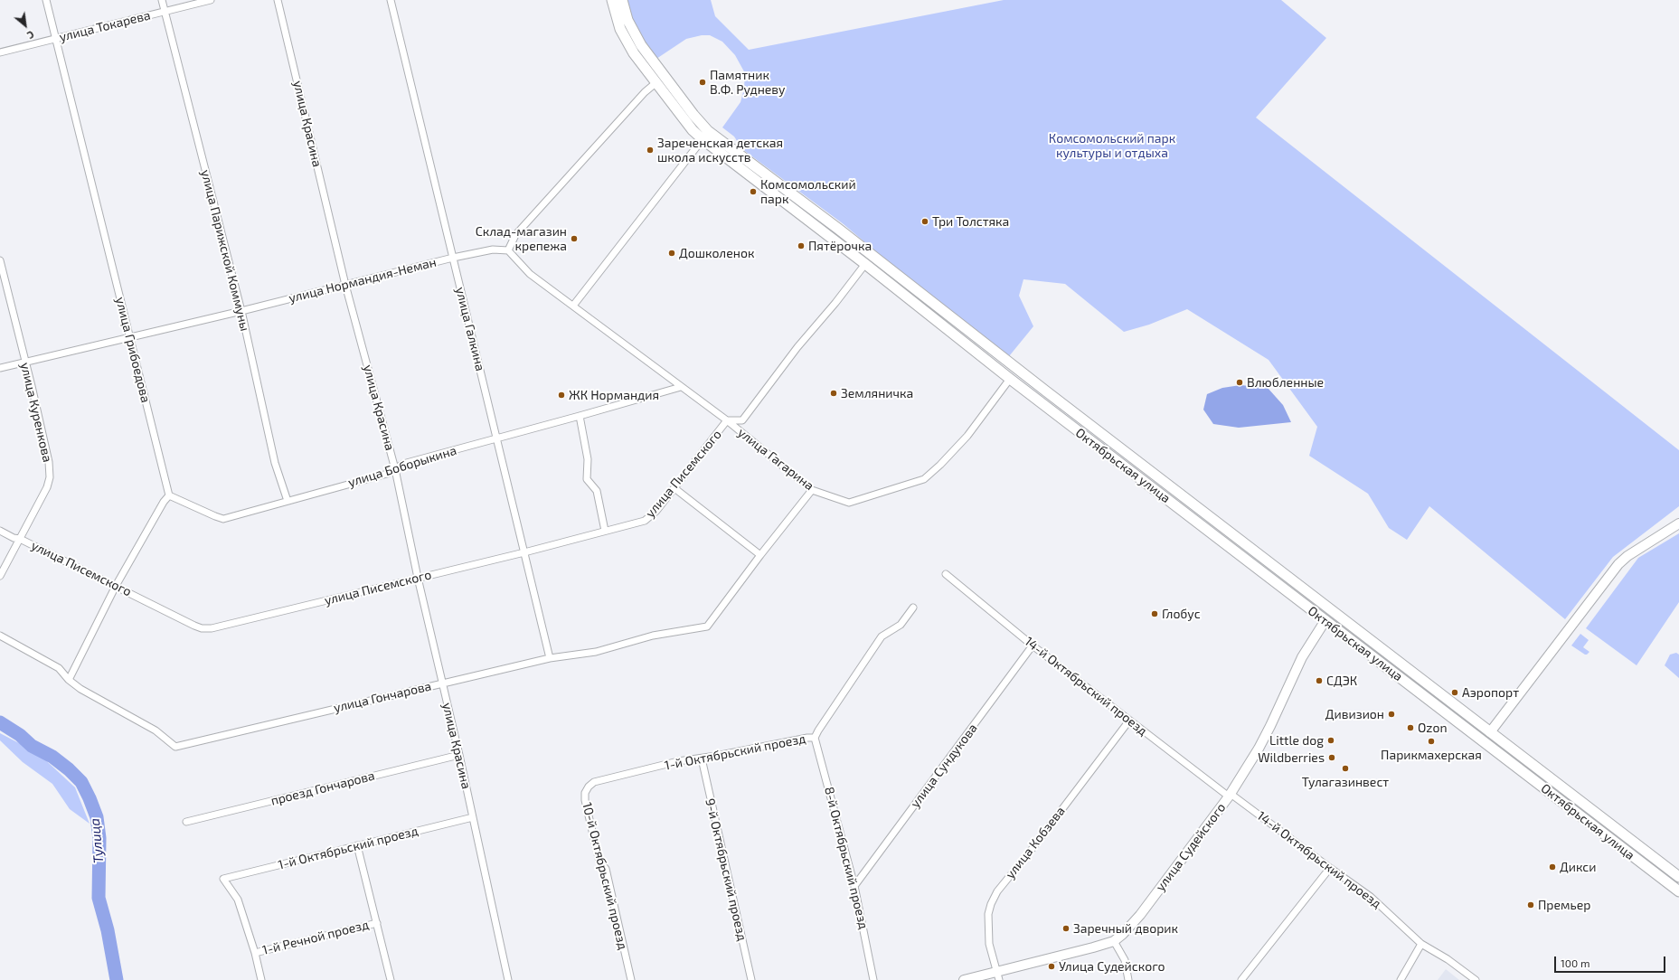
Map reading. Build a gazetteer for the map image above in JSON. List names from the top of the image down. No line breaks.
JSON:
{"streets":{"main road":["Октябрьская улица","улица Судейского"],"street":["улица Токарева","улица Красина","улица Парижской Коммуны","улица Нормандия-Неман","улица Галкина","улица Грибоедова","улица Куренкова","улица Гагарина","улица Боборыкина","улица Писемского","14-й Октябрьский проезд","улица Гончарова","1-й Октябрьский проезд","улица Сундукова","проезд Гончарова","улица Кобзева","8-й Октябрьский проезд","9-й Октябрьский проезд","10-й Октябрьский проезд","1-й Речной проезд"]},"crossings":[["улица Токарева","улица Парижской Коммуны"],["улица Токарева","улица Грибоедова"],["улица Красина","улица Нормандия-Неман"],["улица Красина","улица Боборыкина"],["улица Красина","улица Писемского"],["улица Красина","улица Гончарова"],["улица Красина","1-й Октябрьский проезд"],["улица Красина","проезд Гончарова"],["улица Парижской Коммуны","улица Нормандия-Неман"],["улица Парижской Коммуны","улица Боборыкина"],["улица Нормандия-Неман","улица Галкина"],["улица Нормандия-Неман","улица Грибоедова"],["улица Нормандия-Неман","улица Куренкова"],["улица Нормандия-Неман","улица Гагарина"],["улица Галкина","улица Боборыкина"],["улица Галкина","улица Писемского"],["улица Галкина","улица Гончарова"],["улица Грибоедова","улица Боборыкина"],["улица Куренкова","улица Писемского"],["улица Гагарина","Октябрьская улица"],["улица Гагарина","улица Боборыкина"],["улица Гагарина","улица Писемского"],["улица Гагарина","улица Гончарова"],["Октябрьская улица","улица Судейского"],["14-й Октябрьский проезд","улица Сундукова"],["14-й Октябрьский проезд","улица Кобзева"],["14-й Октябрьский проезд","улица Судейского"],["1-й Октябрьский проезд","8-й Октябрьский проезд"],["1-й Октябрьский проезд","9-й Октябрьский проезд"],["1-й Октябрьский проезд","10-й Октябрьский проезд"],["1-й Октябрьский проезд","1-й Речной проезд"],["улица Сундукова","8-й Октябрьский проезд"],["улица Кобзева","улица Судейского"]],"water":["Тулица"],"parks":["Комсомольский парк культуры и отдыха"],"places":["Памятник В.Ф. Рудневу","Зареченская детская школа искусств","Комсомольский парк","Три Толстяка","Склад-магазин крепежа","Пятёрочка","Дошколенок","Влюбленные","Земляничка","ЖК Нормандия","Глобус","СДЭК","Аэропорт","Дивизион","Ozon","Little dog","Парикмахерская","Wildberries","Тулагазинвест","Дикси","Премьер","Заречный дворик","Улица Судейского"],"scale_bar":"100 m","north":"bottom right"}
